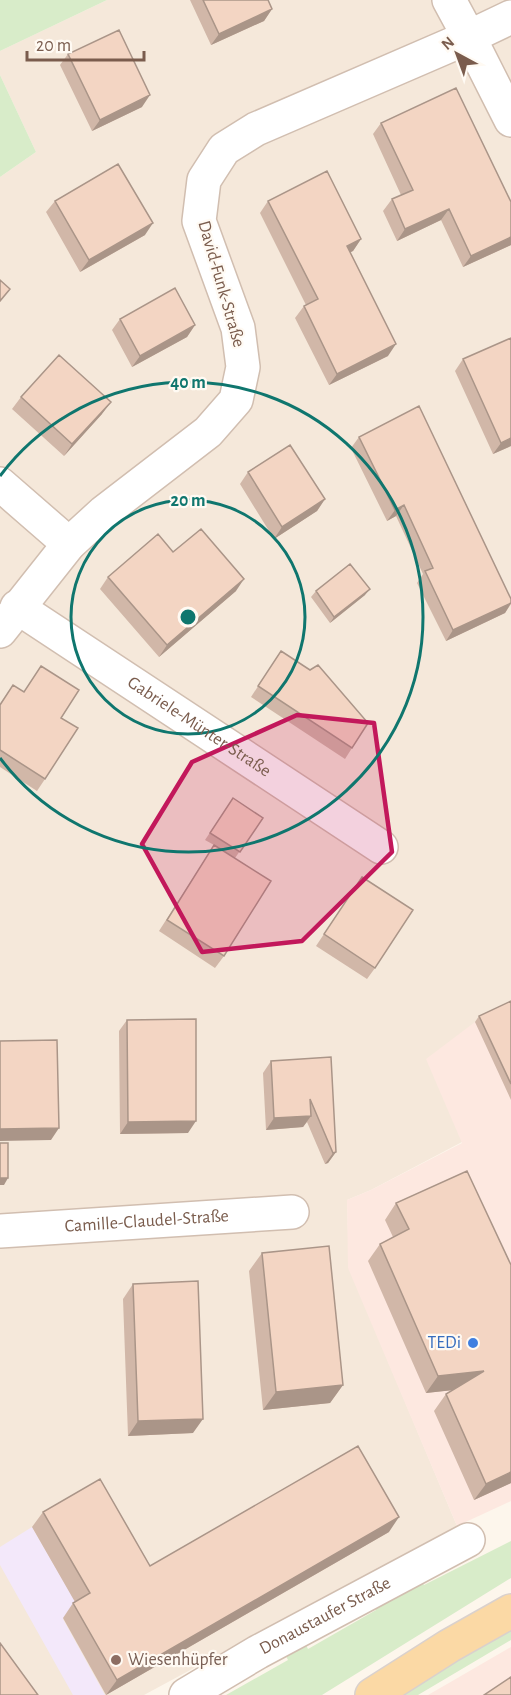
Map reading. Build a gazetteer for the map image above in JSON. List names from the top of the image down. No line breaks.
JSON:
{"streets":{"street":["David-Funk-Straße","Gabriele-Münter-Straße","Camille-Claudel-Straße","Donaustaufer Straße"]},"crossings":[["David-Funk-Straße","Gabriele-Münter-Straße"]],"places":["TEDi","Wiesenhüpfer"],"scale_bar":"20 m","north":"top left","rings":["40 m","20 m"]}
